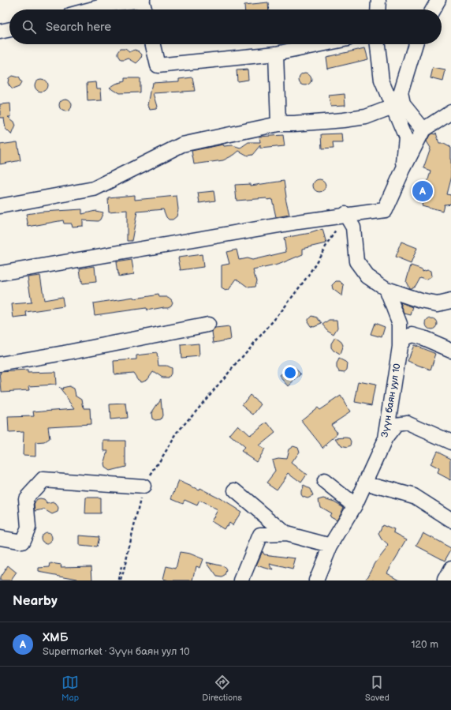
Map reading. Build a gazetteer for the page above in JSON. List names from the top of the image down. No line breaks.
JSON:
{"streets":{"street":["Зүүн баян уул 10"]},"page":{"search":"Search here","pins":"A","heading":"Nearby","list":[{"mark":"A","name":"ХМБ","note":"Supermarket · Зүүн баян уул 10","value":"120 m"}],"nav":["Map","Directions","Saved"]}}
